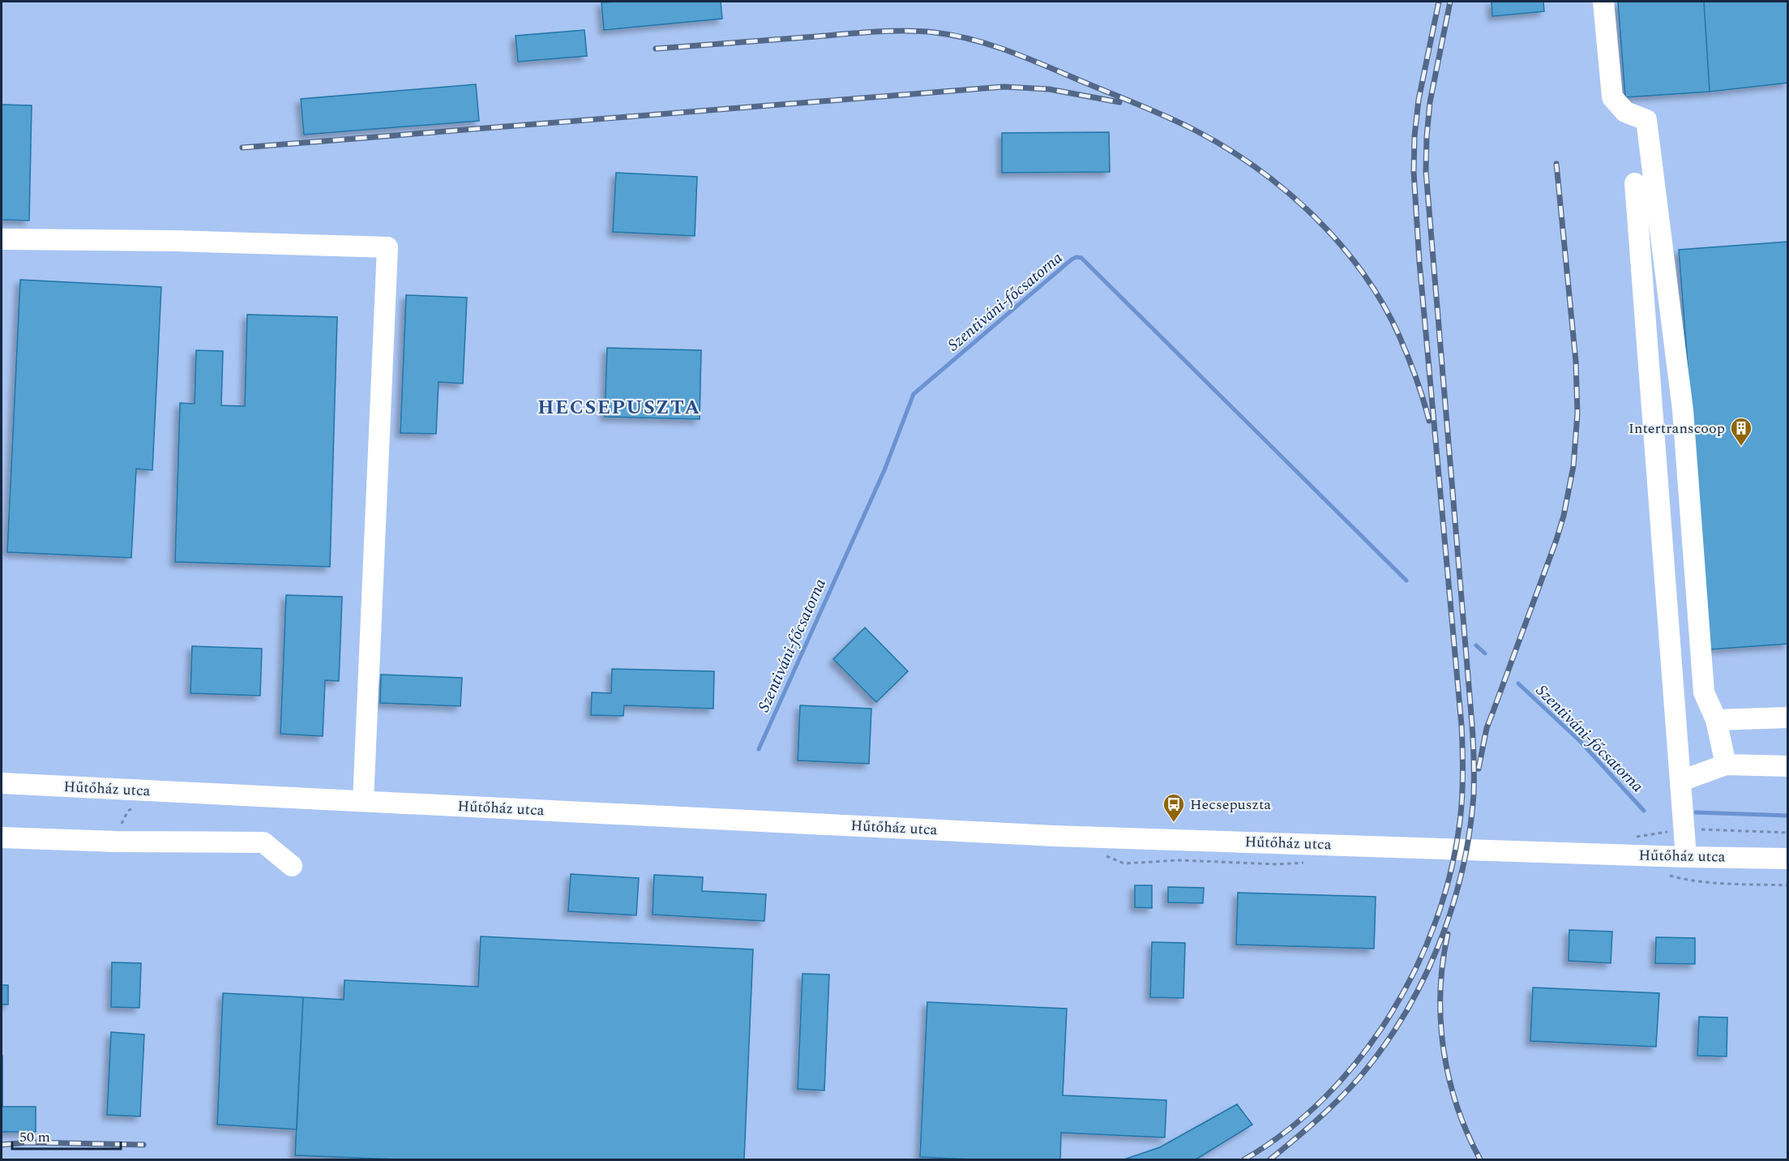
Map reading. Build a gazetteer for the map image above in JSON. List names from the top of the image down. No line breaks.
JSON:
{"streets":{"street":["Hűtőház utca"]},"districts":["HECSEPUSZTA"],"water":["Szentiváni-főcsatorna"],"places":{"building":["Intertranscoop"],"bus stop":["Hecsepuszta"]},"scale_bar":"50 m"}
